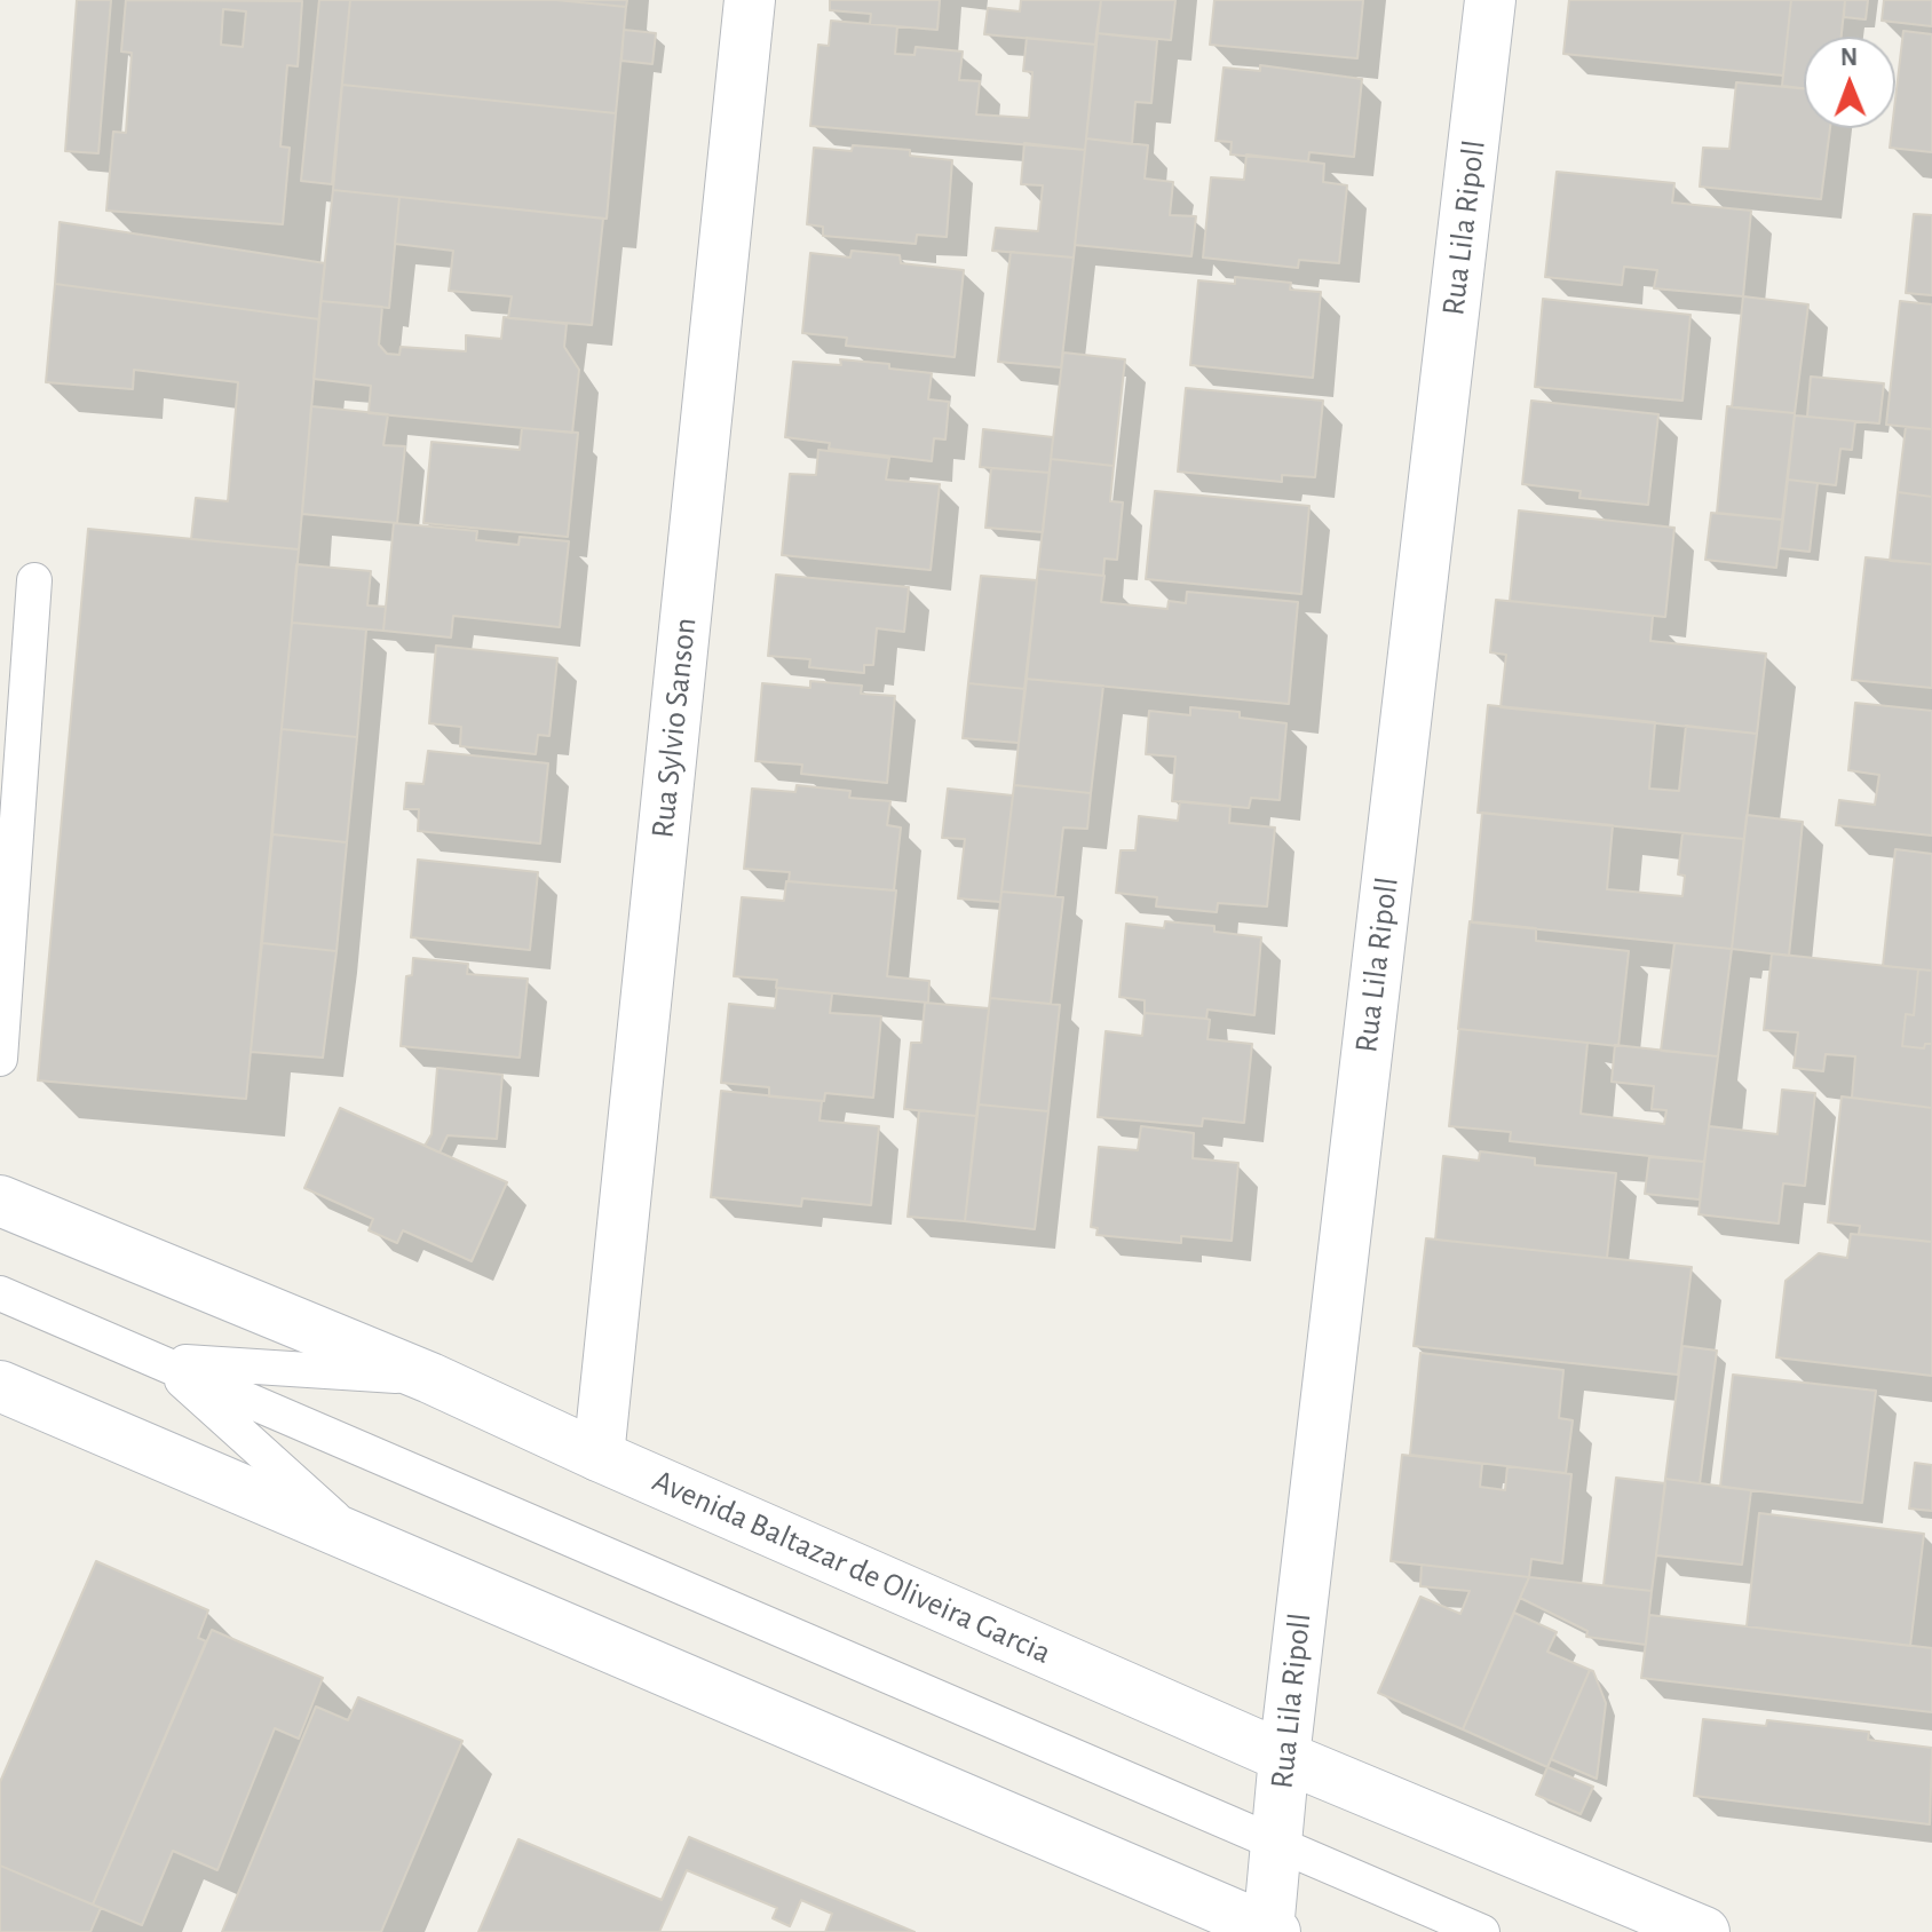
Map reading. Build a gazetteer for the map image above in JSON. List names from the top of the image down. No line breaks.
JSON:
{"streets":{"street":["Rua Lila Ripoll","Rua Sylvio Sanson","Avenida Baltazar de Oliveira Garcia"]},"crossings":[["Rua Lila Ripoll","Avenida Baltazar de Oliveira Garcia"],["Rua Sylvio Sanson","Avenida Baltazar de Oliveira Garcia"]],"north":"top"}
